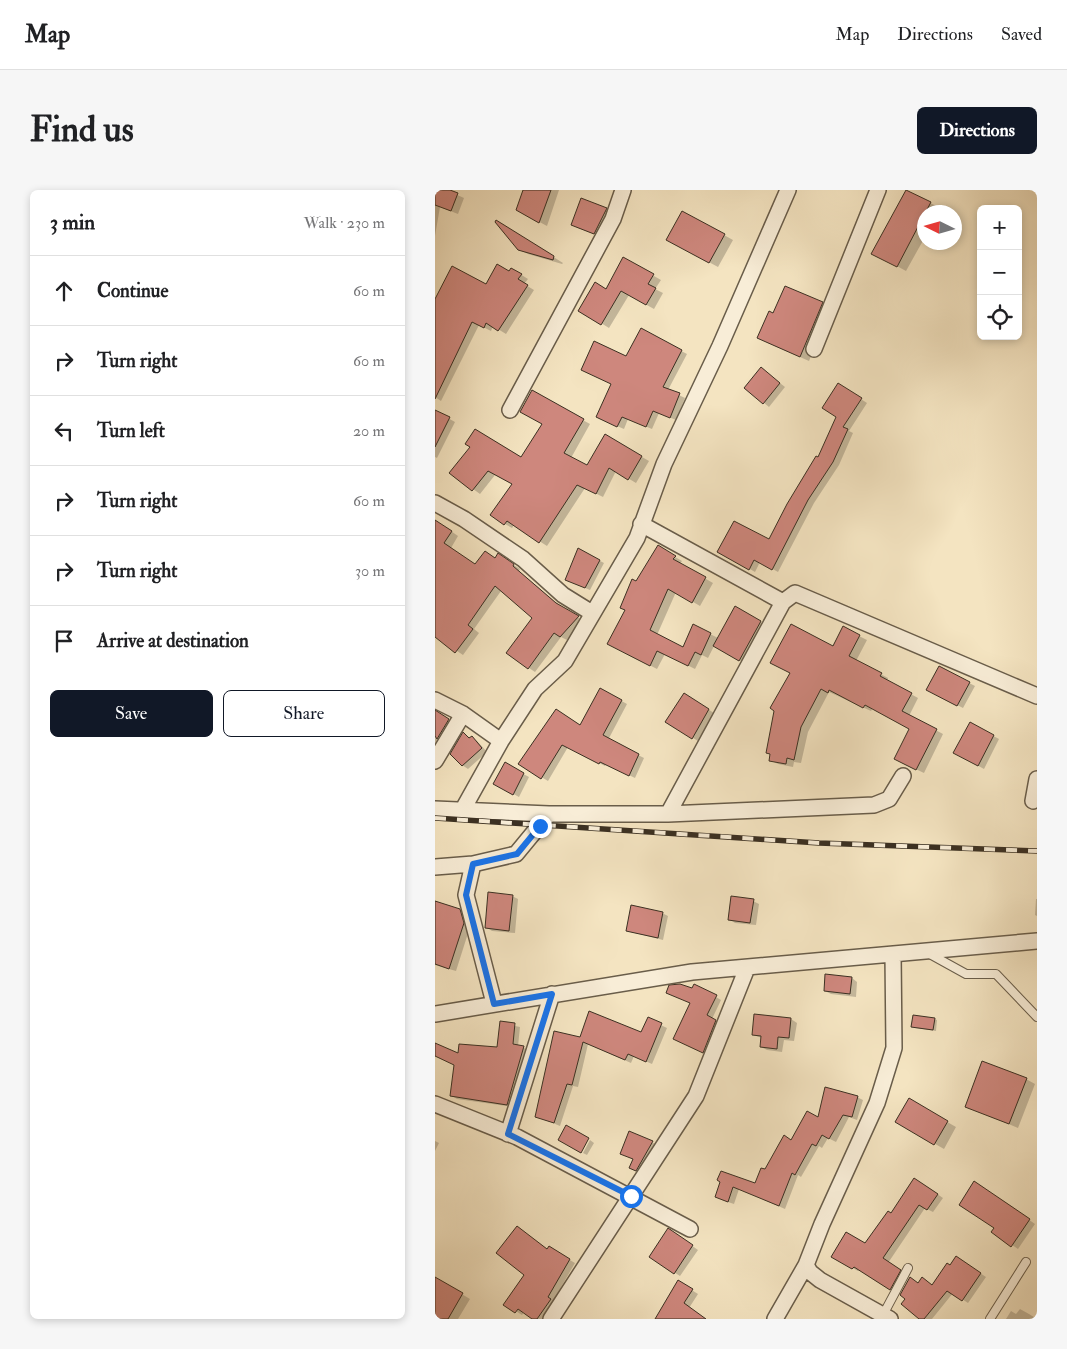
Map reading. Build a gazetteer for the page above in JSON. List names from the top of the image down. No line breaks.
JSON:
{"north":"left","page":{"header":"Map","nav":["Map","Directions","Saved"],"buttons":["Directions",["Save","Share"]],"title":"Find us","heading":["3 min","Walk · 230 m"],"map_buttons":["+","−"],"list":[["Continue","60 m"],["Turn right","60 m"],["Turn left","20 m"],["Turn right","60 m"],["Turn right","30 m"],"Arrive at destination"]}}
